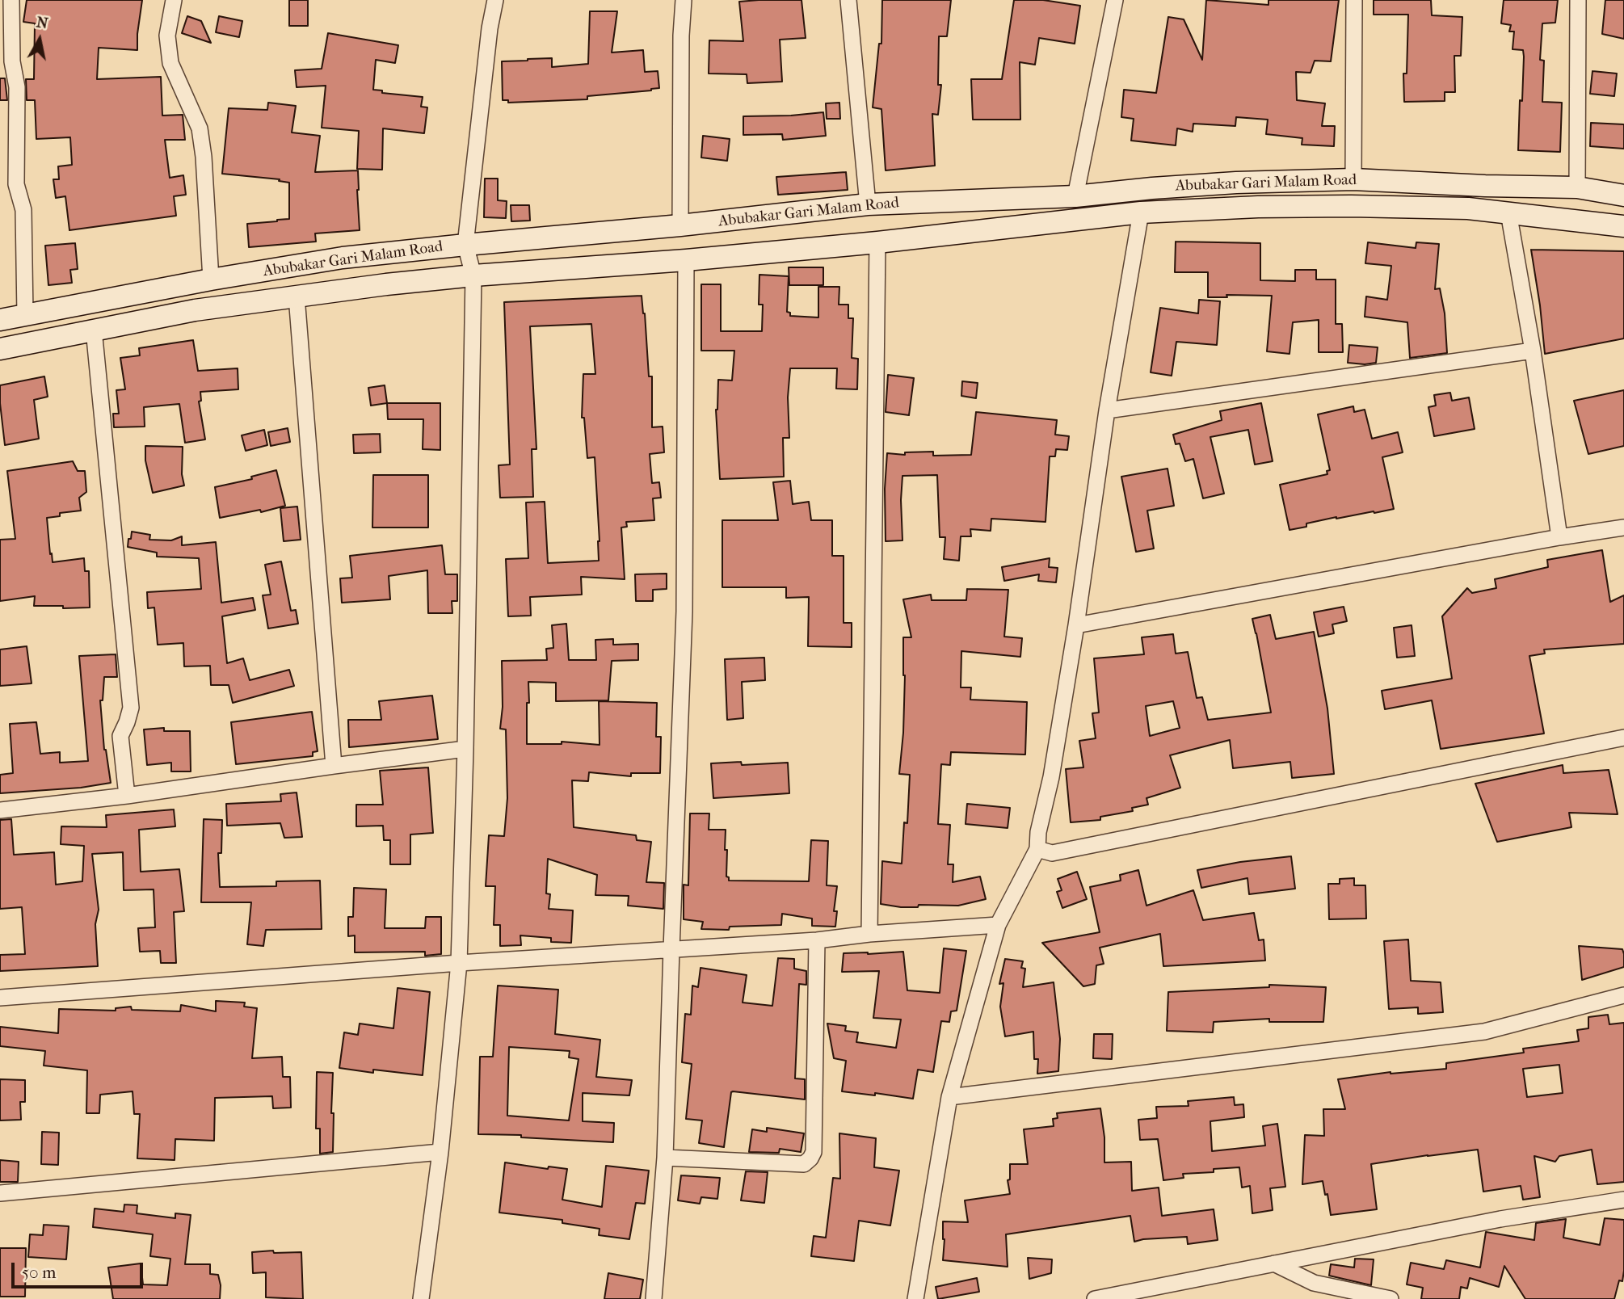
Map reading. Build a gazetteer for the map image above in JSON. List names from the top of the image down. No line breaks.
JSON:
{"streets":{"street":["Abubakar Gari Malam Road"]},"scale_bar":"50 m","north":"top"}
